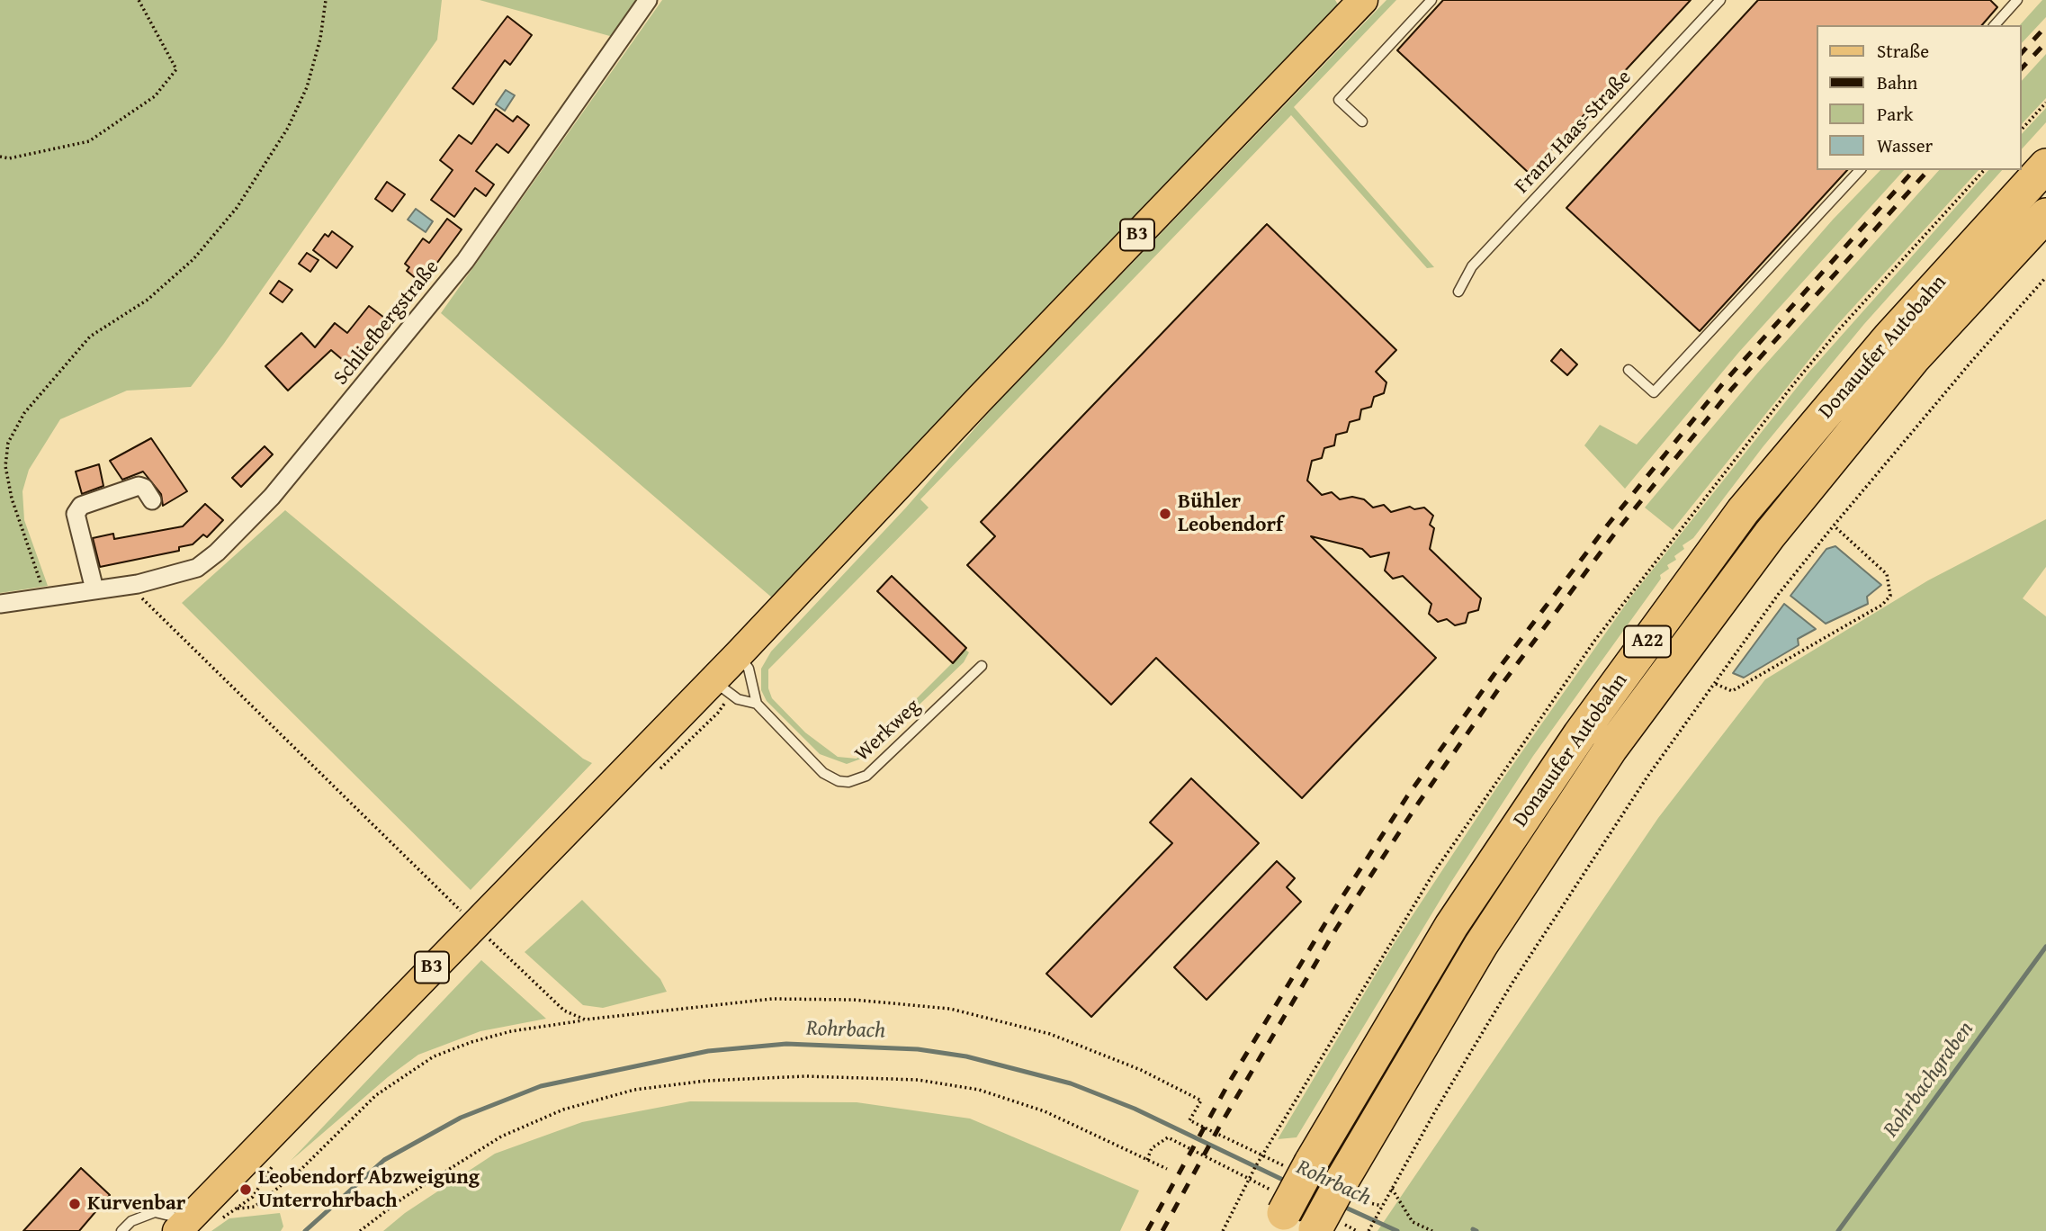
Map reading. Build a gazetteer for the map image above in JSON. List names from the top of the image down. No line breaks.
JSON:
{"streets":{"highway":["Donauufer Autobahn","A22"],"main road":["B3"],"street":["Schliefbergstraße"],"lane":["Franz Haas-Straße","Werkweg"]},"water":["Rohrbach","Rohrbachgraben"],"places":["Bühler Leobendorf","Leobendorf Abzweigung Unterrohrbach","Kurvenbar"],"legend":["Straße","Bahn","Park","Wasser"]}
